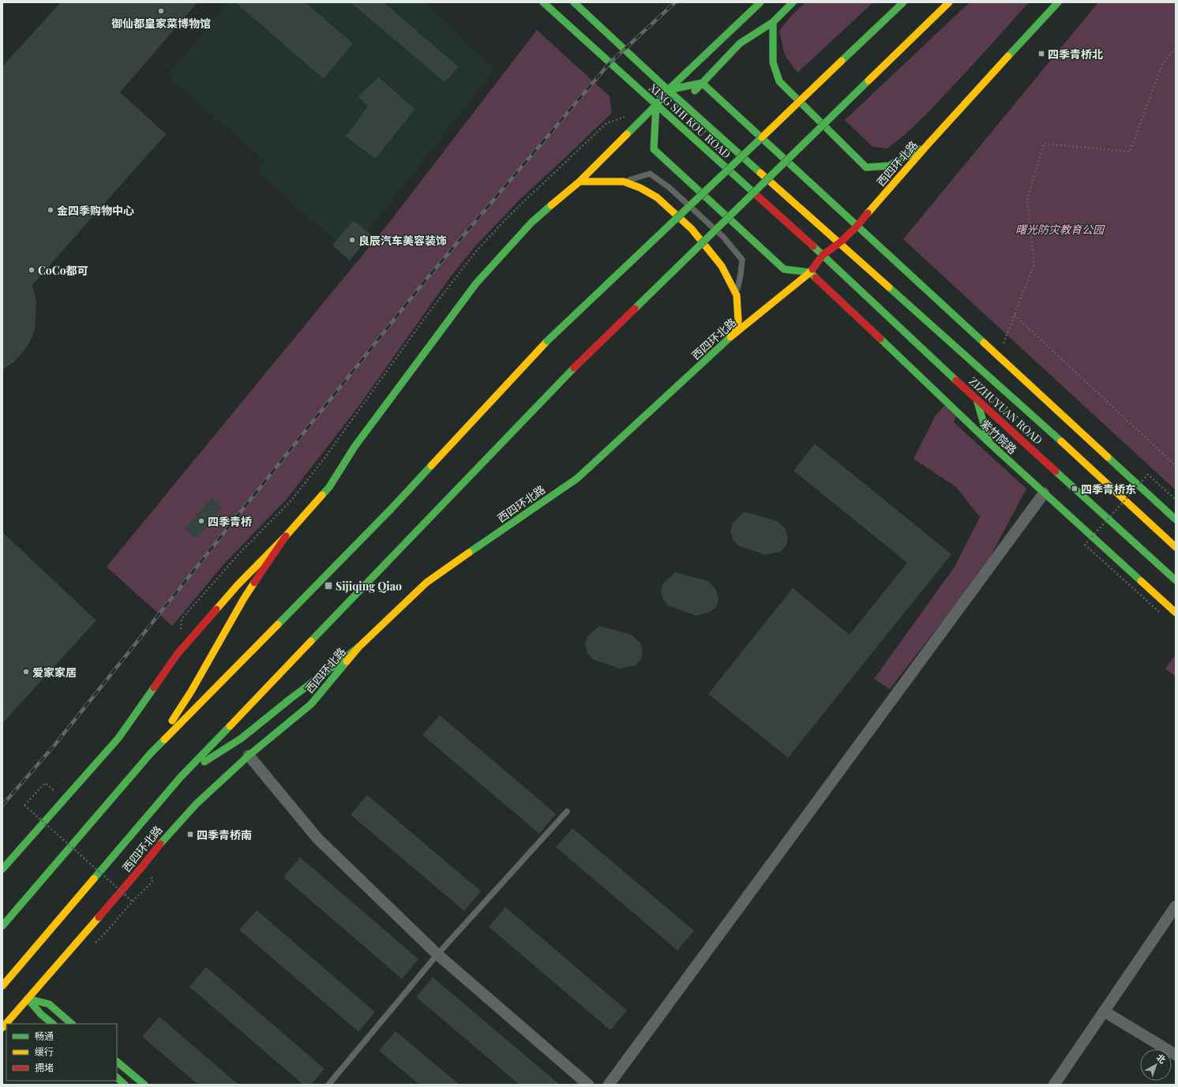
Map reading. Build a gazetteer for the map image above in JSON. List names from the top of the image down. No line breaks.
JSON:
{"streets":{"main road":["XING SHI KOU ROAD","西四环北路","ZIZHUYUAN ROAD","紫竹院路"]},"crossings":[["XING SHI KOU ROAD","西四环北路"],["XING SHI KOU ROAD","ZIZHUYUAN ROAD"],["西四环北路","ZIZHUYUAN ROAD"],["西四环北路","紫竹院路"]],"parks":["曙光防灾教育公园"],"places":{"other":["御仙都皇家菜博物馆","金四季购物中心","良辰汽车美容装饰","CoCo都可","四季青桥","爱家家居"],"transit":["四季青桥北","四季青桥东","Sijiqing Qiao","四季青桥南"]},"legend":["畅通","缓行","拥堵"],"north":"top right"}
